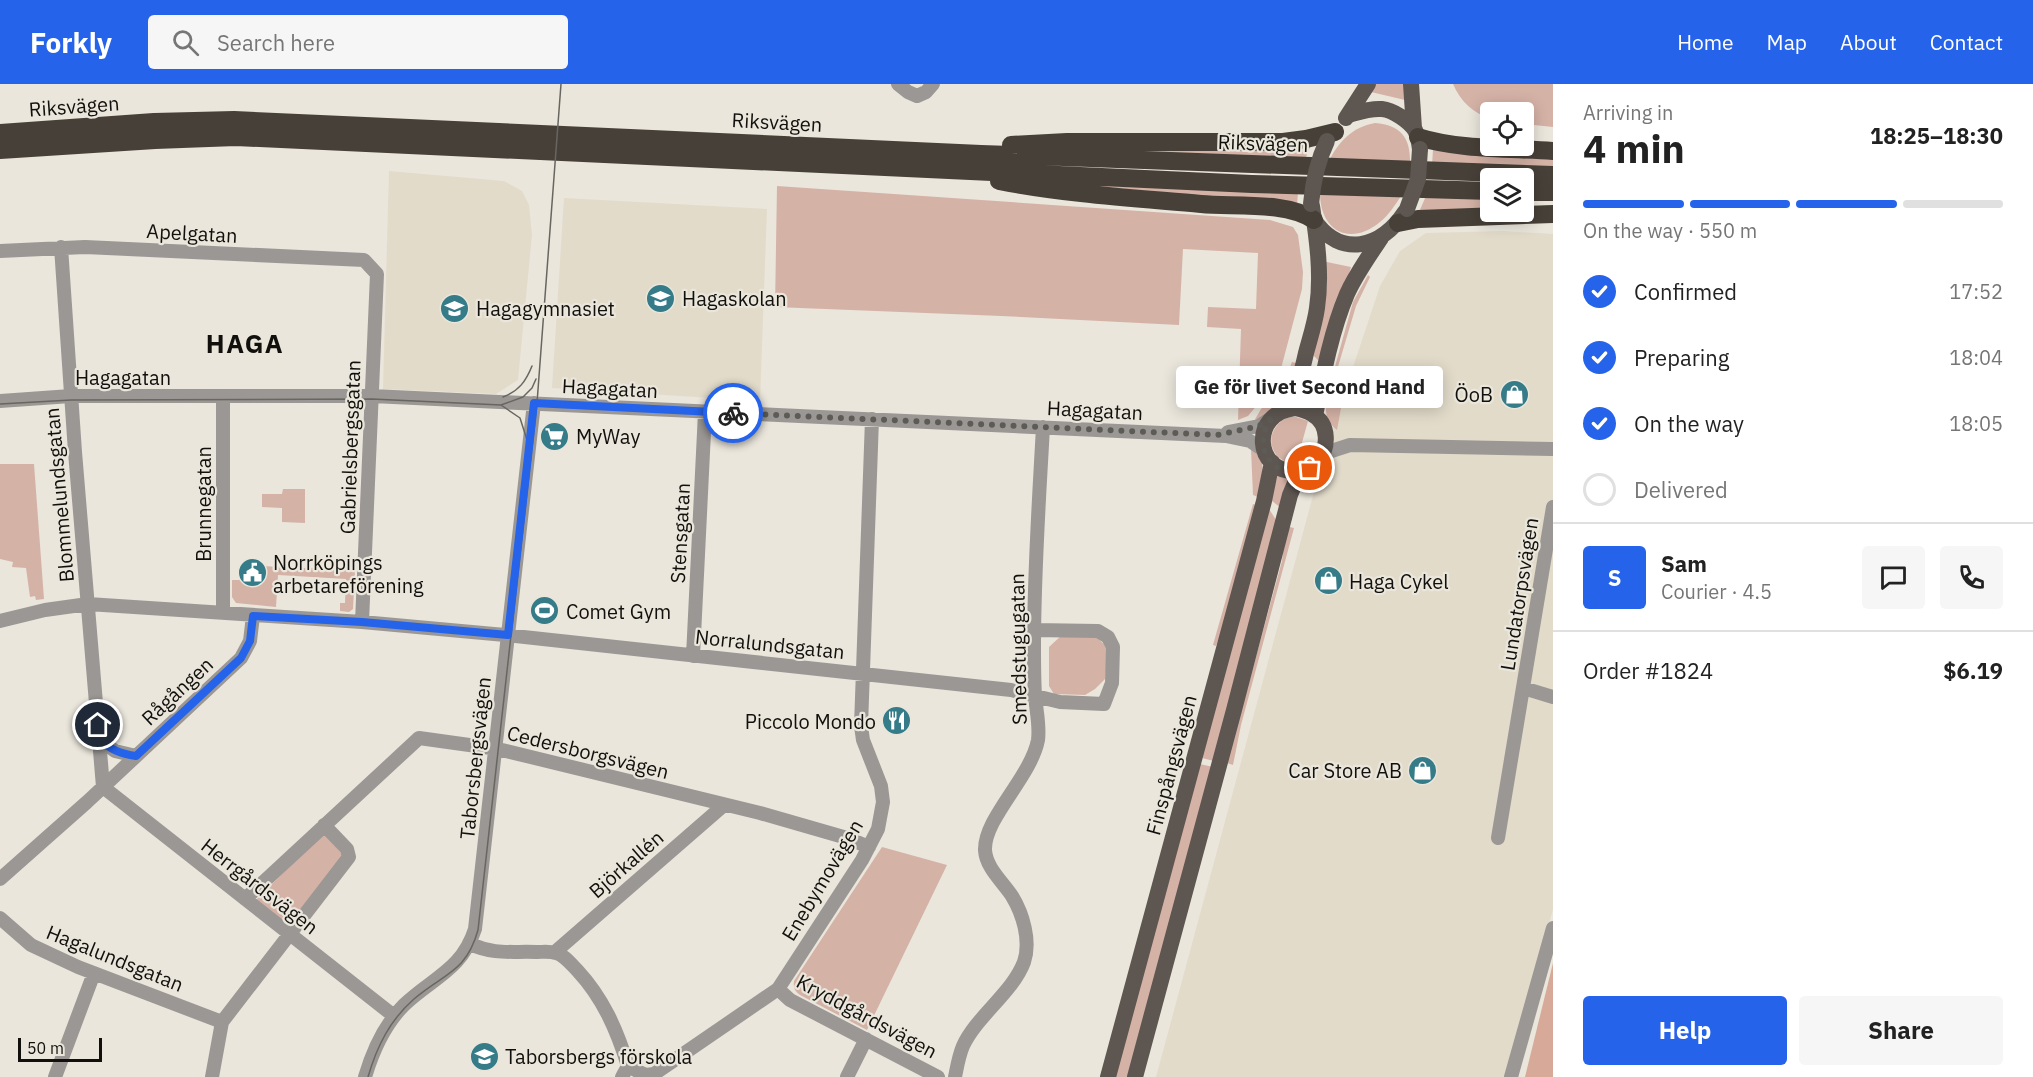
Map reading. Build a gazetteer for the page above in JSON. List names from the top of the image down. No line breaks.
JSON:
{"streets":{"highway":["Riksvägen"],"main road":["Finspångsvägen"],"street":["Apelgatan","Hagagatan","Gabrielsbergsgatan","Blommelundsgatan","Brunnegatan","Stensgatan","Lundatorpsvägen","Norralundsgatan","Smedstugugatan","Rågången","Cedersborgsvägen","Taborsbergsvägen","Björkallén","Enebymovägen","Herrgårdsvägen","Hagalundsgatan","Kryddgårdsvägen"]},"crossings":[["Apelgatan","Gabrielsbergsgatan"],["Apelgatan","Blommelundsgatan"],["Hagagatan","Gabrielsbergsgatan"],["Hagagatan","Blommelundsgatan"],["Hagagatan","Brunnegatan"],["Hagagatan","Stensgatan"],["Hagagatan","Smedstugugatan"],["Hagagatan","Taborsbergsvägen"],["Hagagatan","Finspångsvägen"],["Hagagatan","Enebymovägen"],["Gabrielsbergsgatan","Norralundsgatan"],["Blommelundsgatan","Norralundsgatan"],["Blommelundsgatan","Rågången"],["Blommelundsgatan","Herrgårdsvägen"],["Brunnegatan","Norralundsgatan"],["Stensgatan","Norralundsgatan"],["Norralundsgatan","Smedstugugatan"],["Norralundsgatan","Rågången"],["Norralundsgatan","Taborsbergsvägen"],["Norralundsgatan","Enebymovägen"],["Rågången","Herrgårdsvägen"],["Cedersborgsvägen","Taborsbergsvägen"],["Cedersborgsvägen","Björkallén"],["Cedersborgsvägen","Enebymovägen"],["Cedersborgsvägen","Herrgårdsvägen"],["Taborsbergsvägen","Herrgårdsvägen"],["Enebymovägen","Kryddgårdsvägen"]],"districts":["HAGA"],"places":{"school or university":["Hagaskolan","Hagagymnasiet","Taborsbergs förskola"],"shop":["ÖoB","Haga Cykel","Car Store AB"],"supermarket":["MyWay"],"other":["Ge för livet Second Hand"],"public building":["Norrköpings arbetareförening"],"sports":["Comet Gym"],"restaurant":["Piccolo Mondo"]},"scale_bar":"50 m","page":{"header":"Forkly","search":"Search here","nav":["Home","Map","About","Contact"],"heading":["4 min","Arriving in","18:25–18:30"],"panel":["Sam","Courier · 4.5","Order #1824","$6.19"],"bar":"On the way · 550 m","list":[["Confirmed","17:52"],["Preparing","18:04"],["On the way","18:05"],"Delivered"],"bubble":"Ge för livet Second Hand","round":"S","buttons":["Help","Share"],"scale":"50 m"}}
